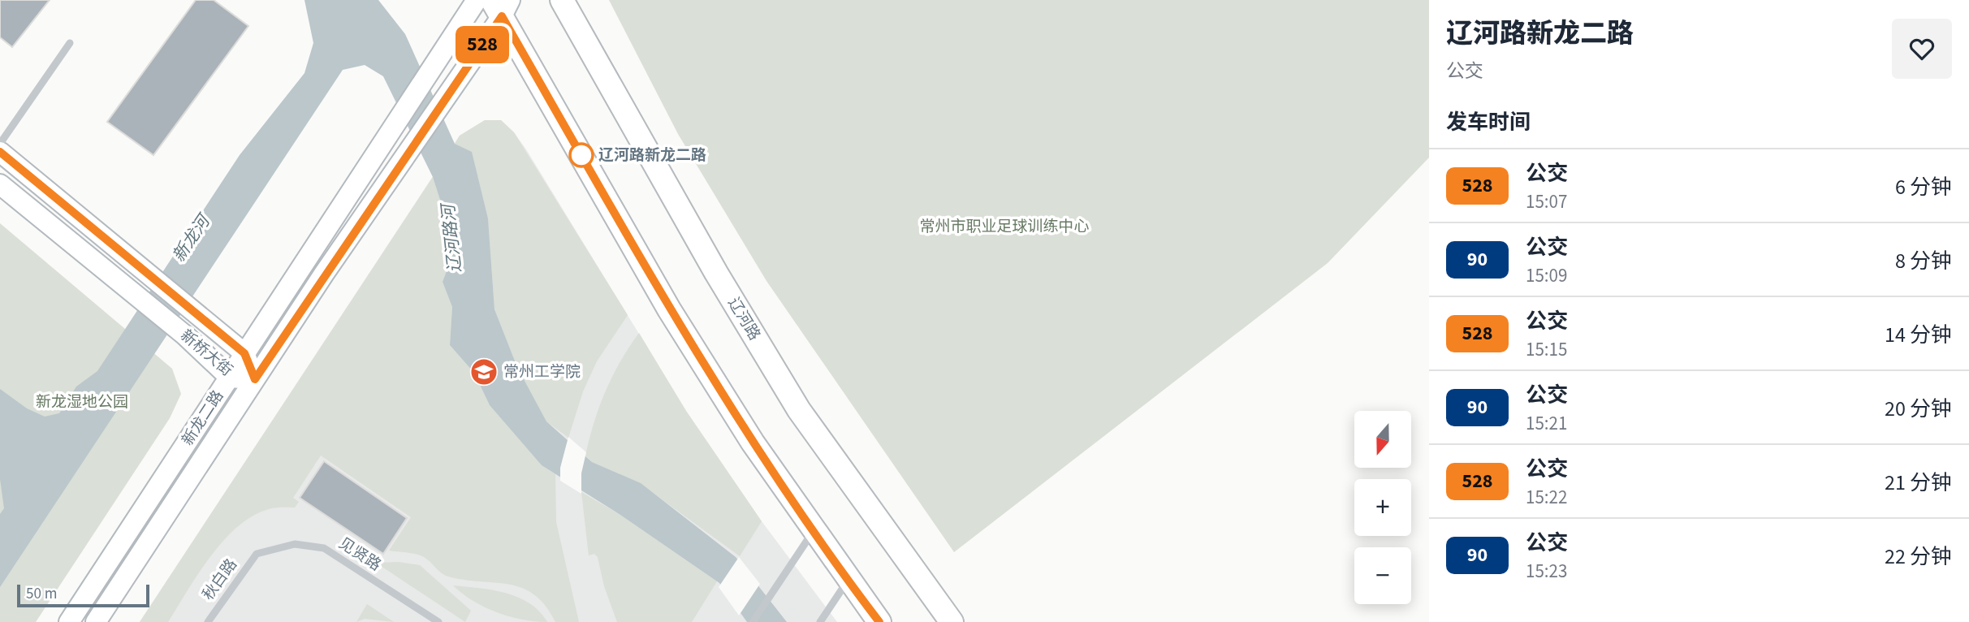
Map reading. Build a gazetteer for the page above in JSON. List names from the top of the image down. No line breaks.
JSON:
{"streets":{"main road":["辽河路"],"street":["新桥大街","新龙二路"],"lane":["见贤路","秋白路"]},"crossings":[["新桥大街","新龙二路"],["见贤路","秋白路"]],"water":["新龙河","辽河路河"],"parks":["常州市职业足球训练中心","新龙湿地公园"],"places":{"other":["辽河路新龙二路"],"school or university":["常州工学院"]},"lines":["bus line 528"],"scale_bar":"50 m","north":"bottom","page":{"on_map":"528","heading":[["辽河路新龙二路","公交"],"发车时间"],"list":[{"mark":"528","name":"公交","note":"15:07","value":"6 分钟"},{"mark":"90","name":"公交","note":"15:09","value":"8 分钟"},{"mark":"528","name":"公交","note":"15:15","value":"14 分钟"},{"mark":"90","name":"公交","note":"15:21","value":"20 分钟"},{"mark":"528","name":"公交","note":"15:22","value":"21 分钟"},{"mark":"90","name":"公交","note":"15:23","value":"22 分钟"}],"map_buttons":["+","−"],"scale":"50 m"}}
